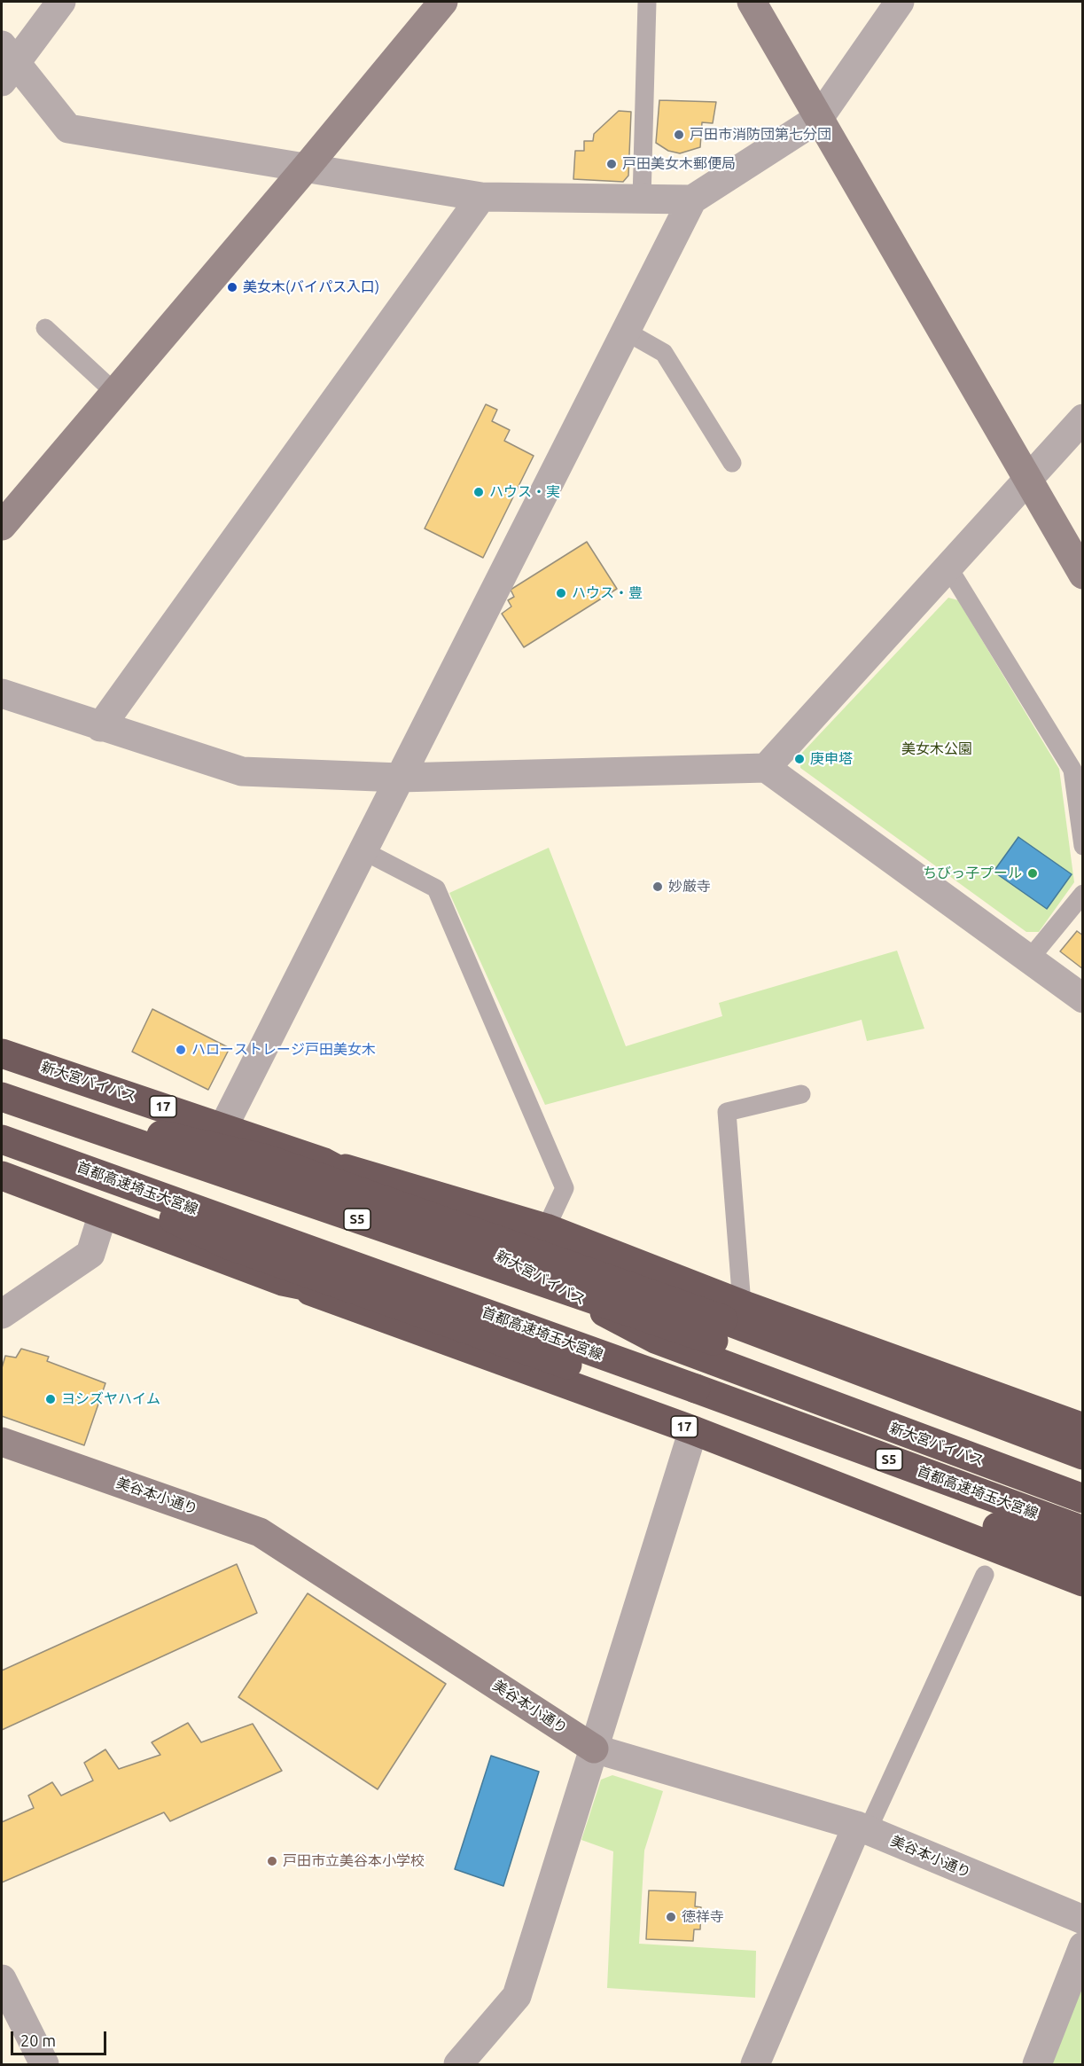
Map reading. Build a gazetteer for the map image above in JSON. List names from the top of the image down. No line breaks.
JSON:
{"streets":{"highway":["新大宮バイパス","17","首都高速埼玉大宮線","S5"],"street":["美谷本小通り"]},"crossings":[["新大宮バイパス","17"]],"parks":["美女木公園"],"places":["戸田市消防団第七分団","戸田美女木郵便局","美女木(バイパス入口)","ハウス・実","ハウス・豊","庚申塔","ちびっ子プール","妙厳寺","ハローストレージ戸田美女木","ヨシズヤハイム","戸田市立美谷本小学校","徳祥寺"],"scale_bar":"20 m"}
